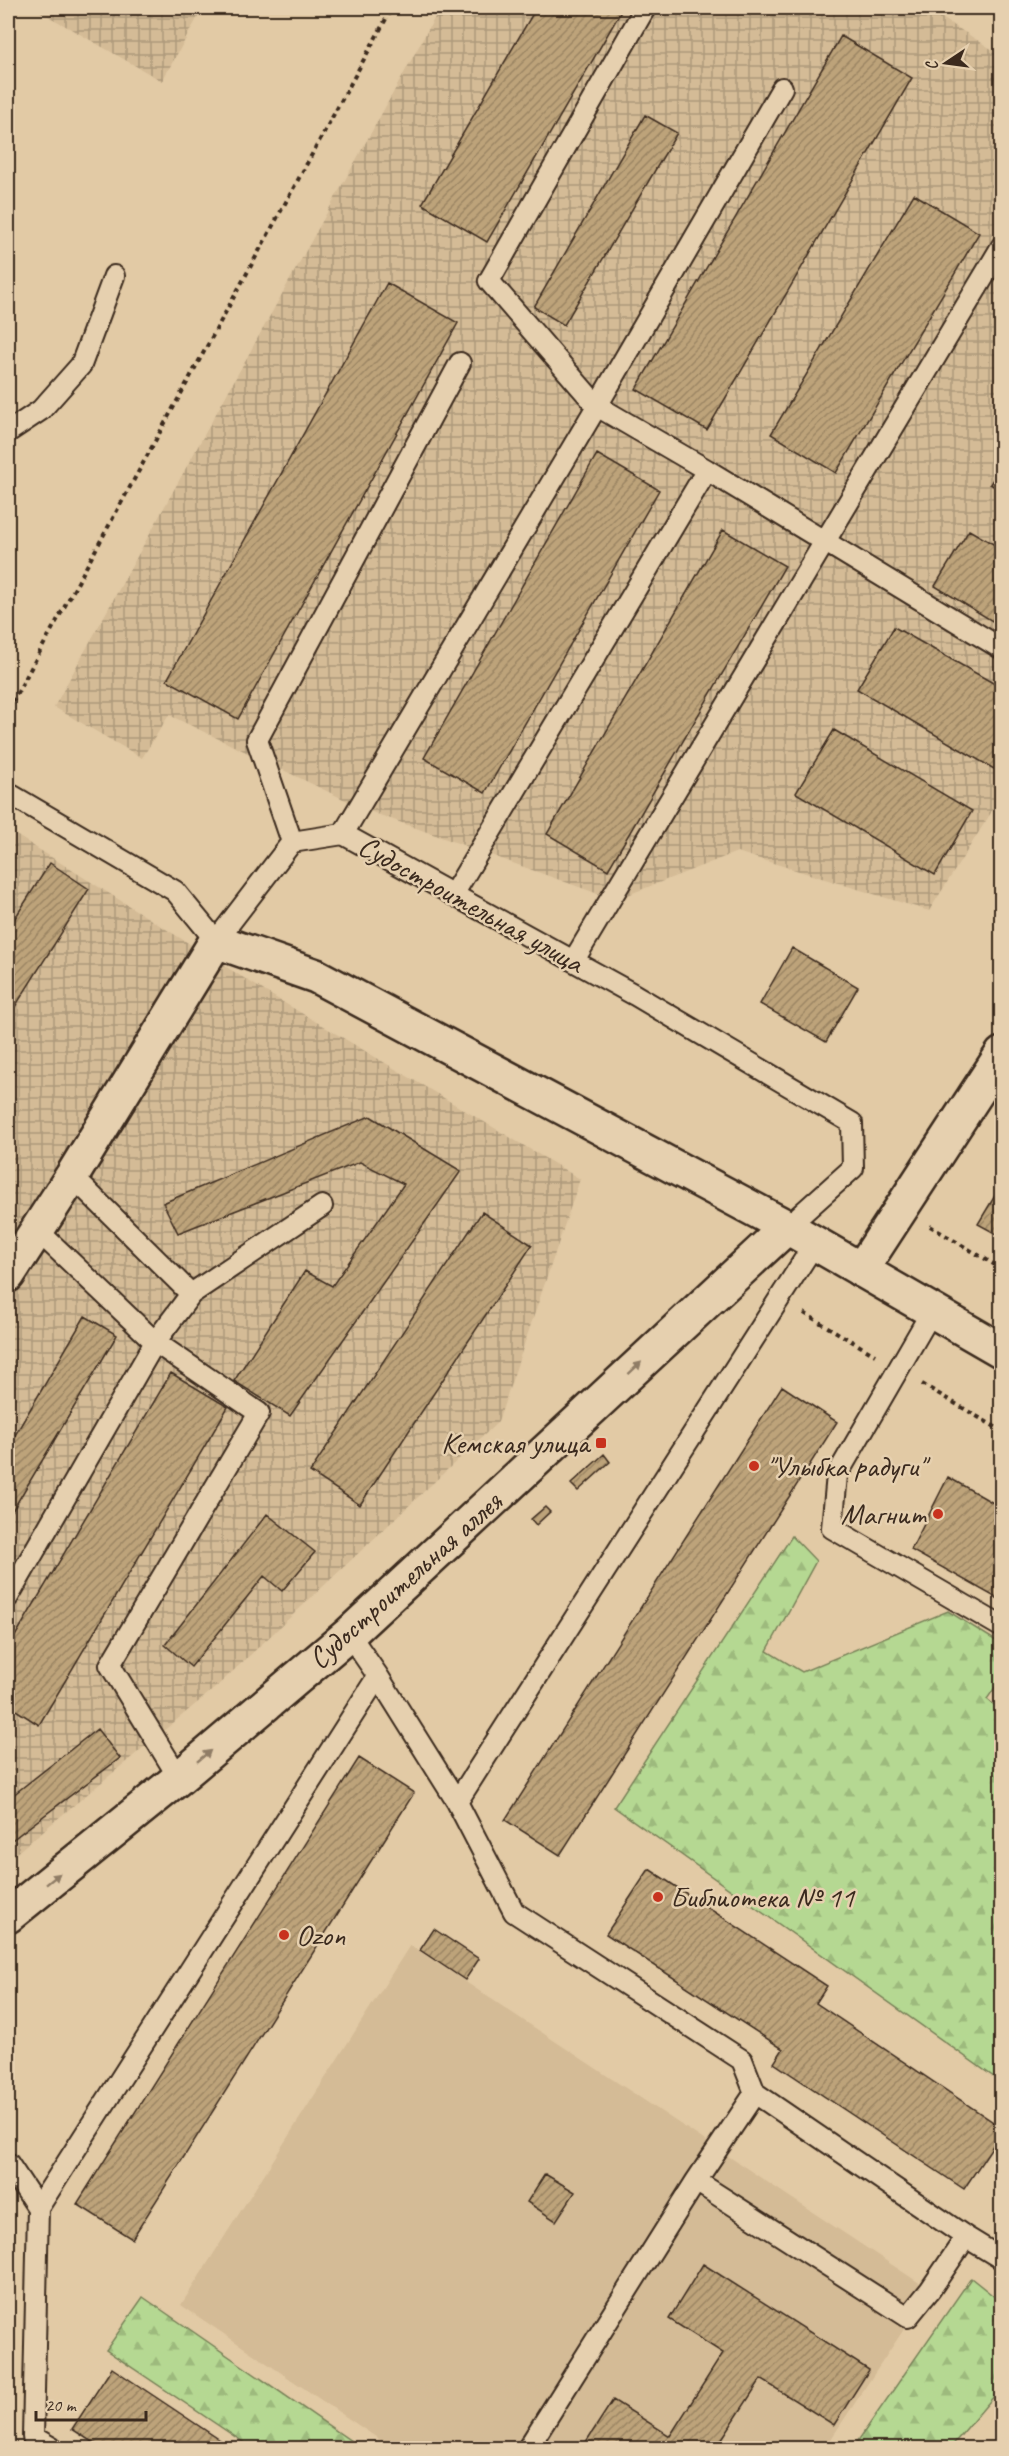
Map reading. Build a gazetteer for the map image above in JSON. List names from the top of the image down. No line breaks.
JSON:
{"streets":{"street":["Судостроительная аллея"],"lane":["Судостроительная улица"]},"crossings":[["Судостроительная улица","Судостроительная аллея"]],"one_way":["Судостроительная аллея"],"places":{"transit":["Кемская улица"],"other":["\"Улыбка радуги\"","Магнит","Библиотека № 11","Ozon"]},"scale_bar":"20 m","north":"left"}
